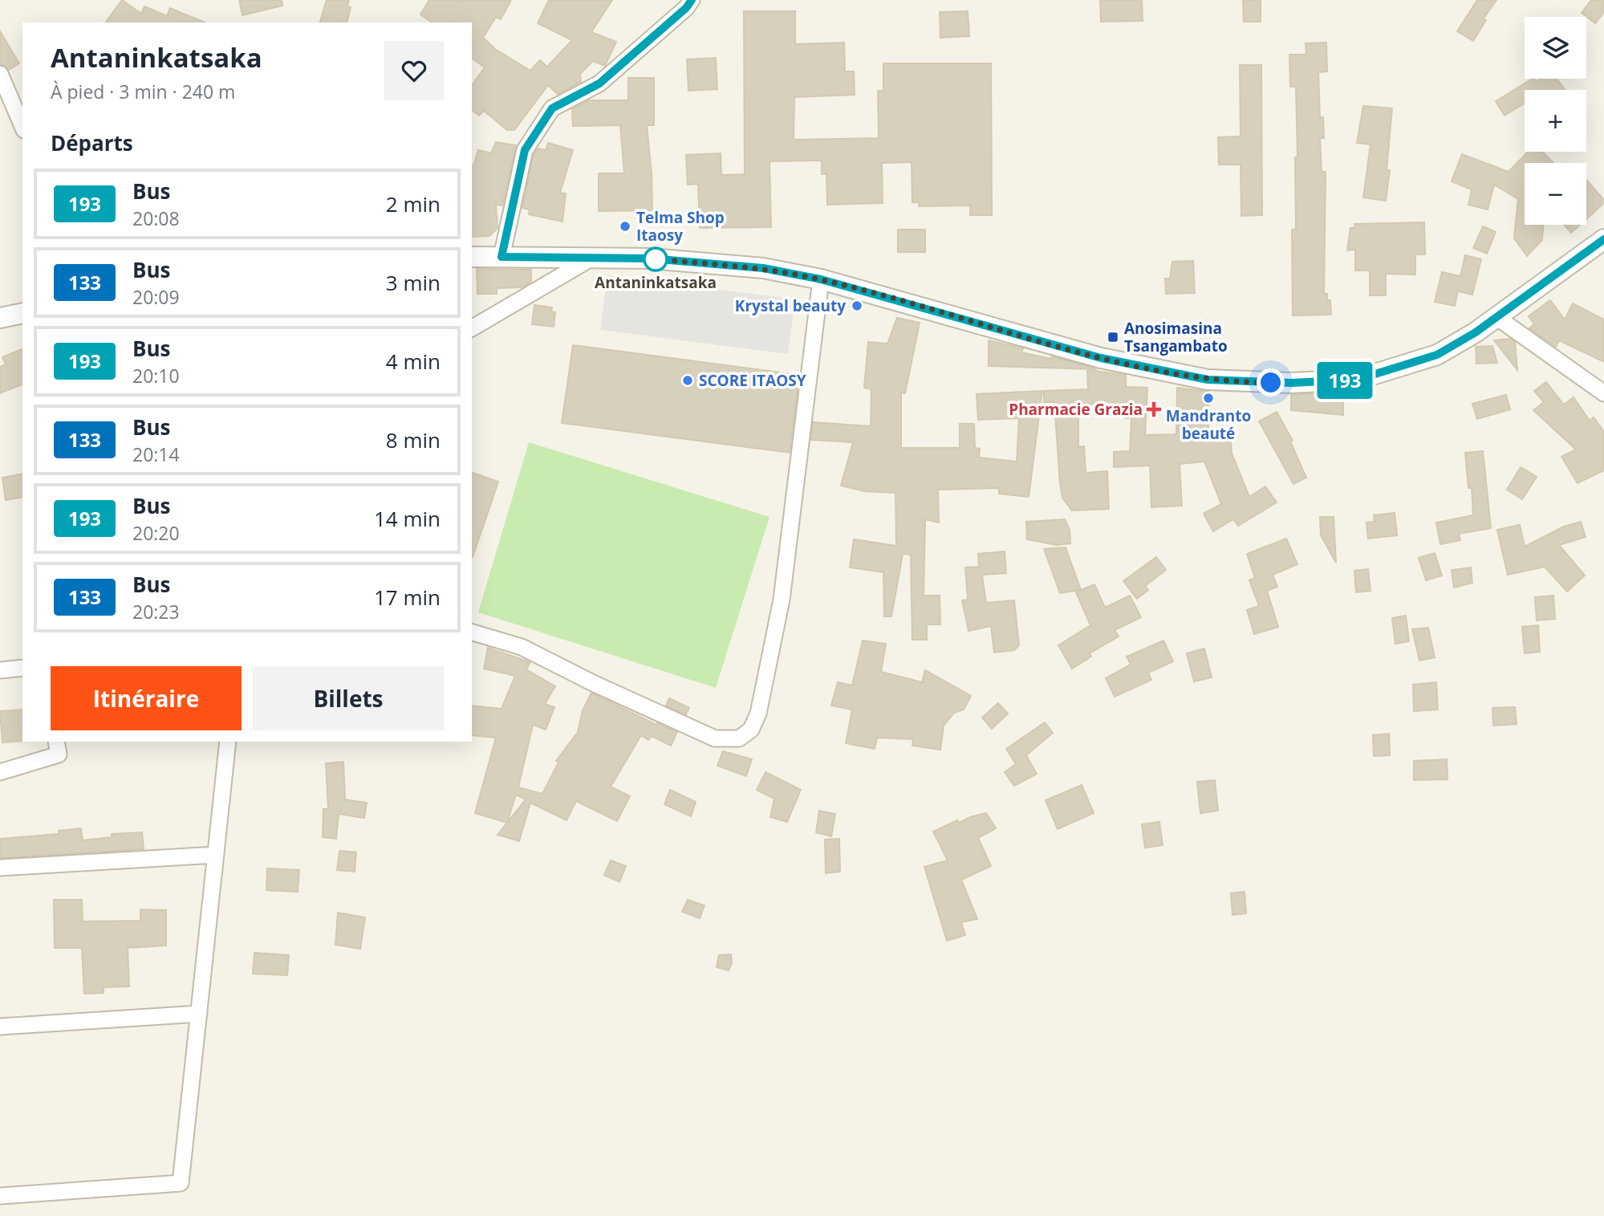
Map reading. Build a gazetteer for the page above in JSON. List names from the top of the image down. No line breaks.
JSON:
{"places":{"other":["Telma Shop Itaosy","Antaninkatsaka","Krystal beauty","SCORE ITAOSY","Mandranto beauté"],"transit":["Anosimasina Tsangambato"],"health":["Pharmacie Grazia"]},"lines":["bus line 193"],"page":{"on_map":"193","map_buttons":["+","−"],"heading":[["Antaninkatsaka","À pied · 3 min · 240 m"],"Départs"],"list":[{"mark":"193","name":"Bus","note":"20:08","value":"2 min"},{"mark":"133","name":"Bus","note":"20:09","value":"3 min"},{"mark":"193","name":"Bus","note":"20:10","value":"4 min"},{"mark":"133","name":"Bus","note":"20:14","value":"8 min"},{"mark":"193","name":"Bus","note":"20:20","value":"14 min"},{"mark":"133","name":"Bus","note":"20:23","value":"17 min"}],"buttons":["Itinéraire","Billets"]}}
